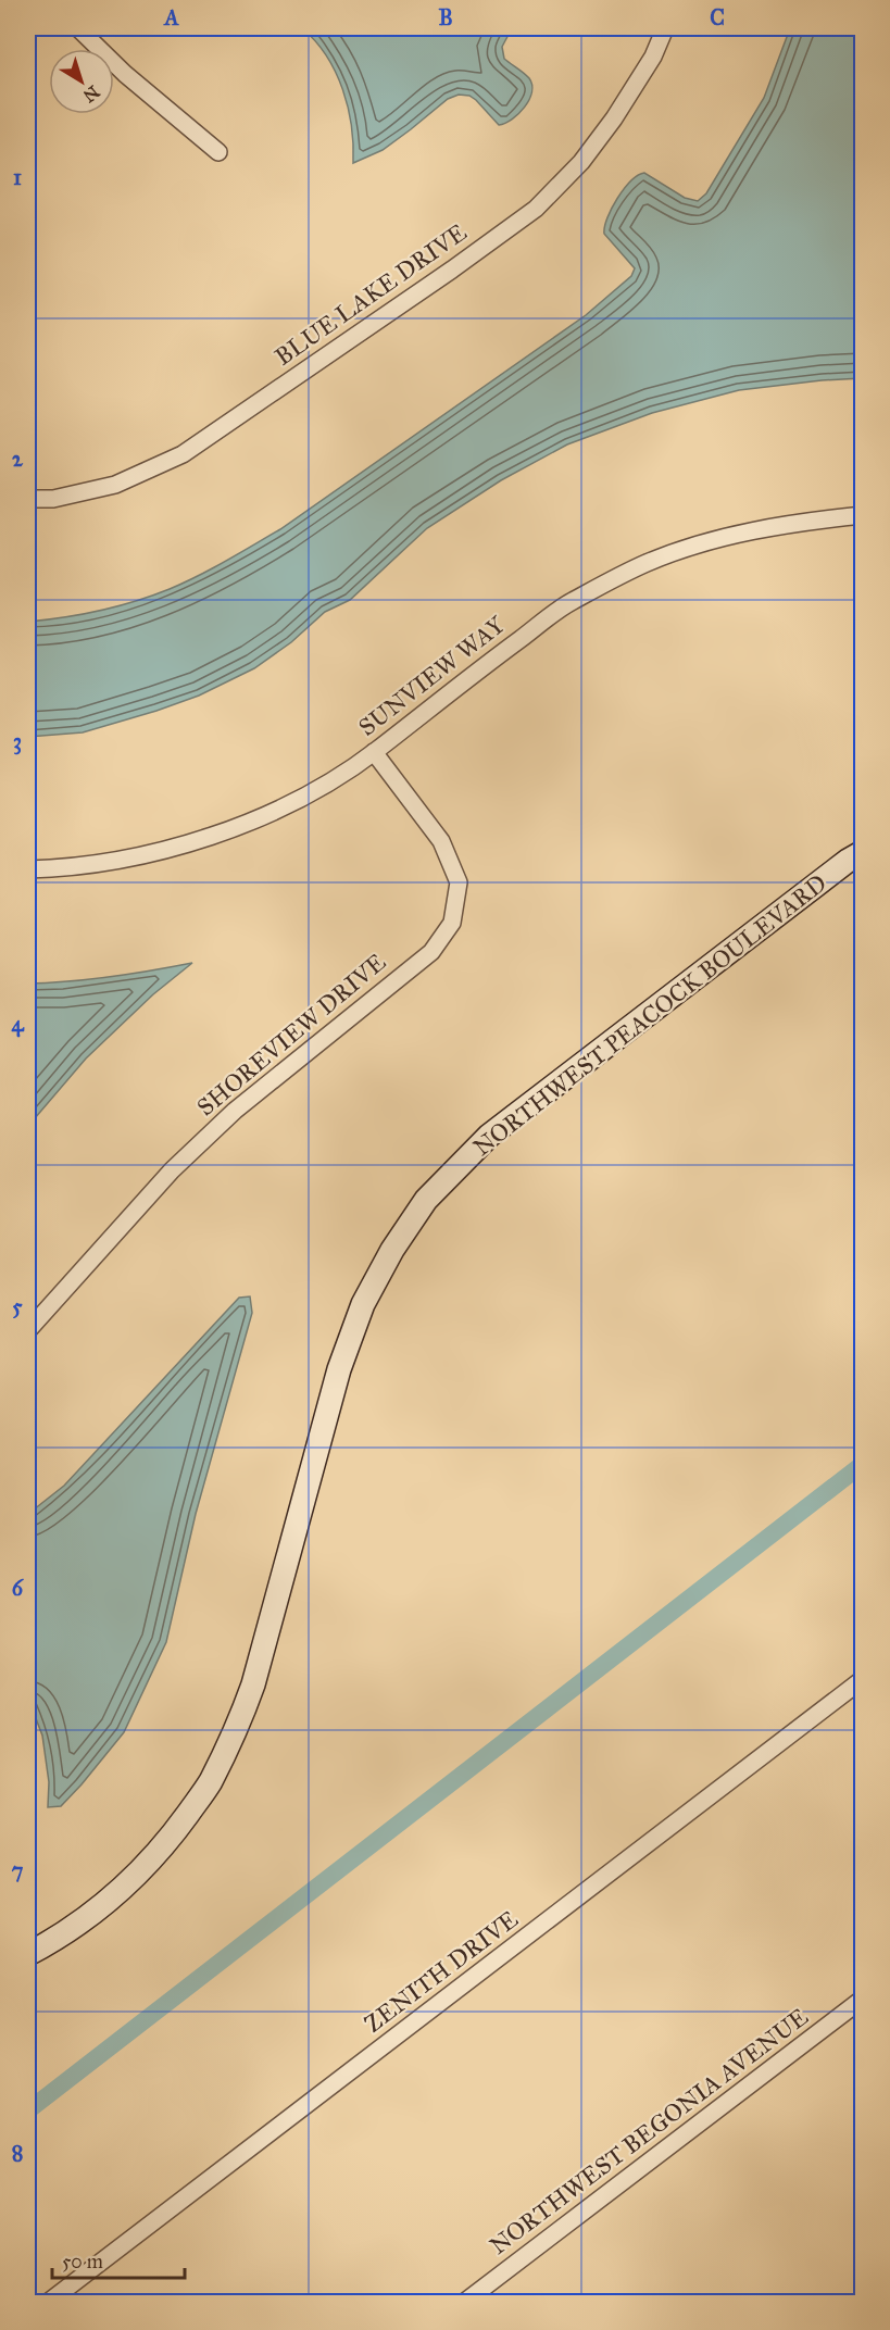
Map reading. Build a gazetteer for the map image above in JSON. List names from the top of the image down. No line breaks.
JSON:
{"streets":{"street":["BLUE LAKE DRIVE","SUNVIEW WAY","NORTHWEST PEACOCK BOULEVARD","SHOREVIEW DRIVE","ZENITH DRIVE","NORTHWEST BEGONIA AVENUE"]},"crossings":[["SUNVIEW WAY","SHOREVIEW DRIVE"]],"scale_bar":"50 m","north":"bottom right","grid":{"columns":["A","B","C"],"rows":["1","2","3","4","5","6","7","8"]}}
